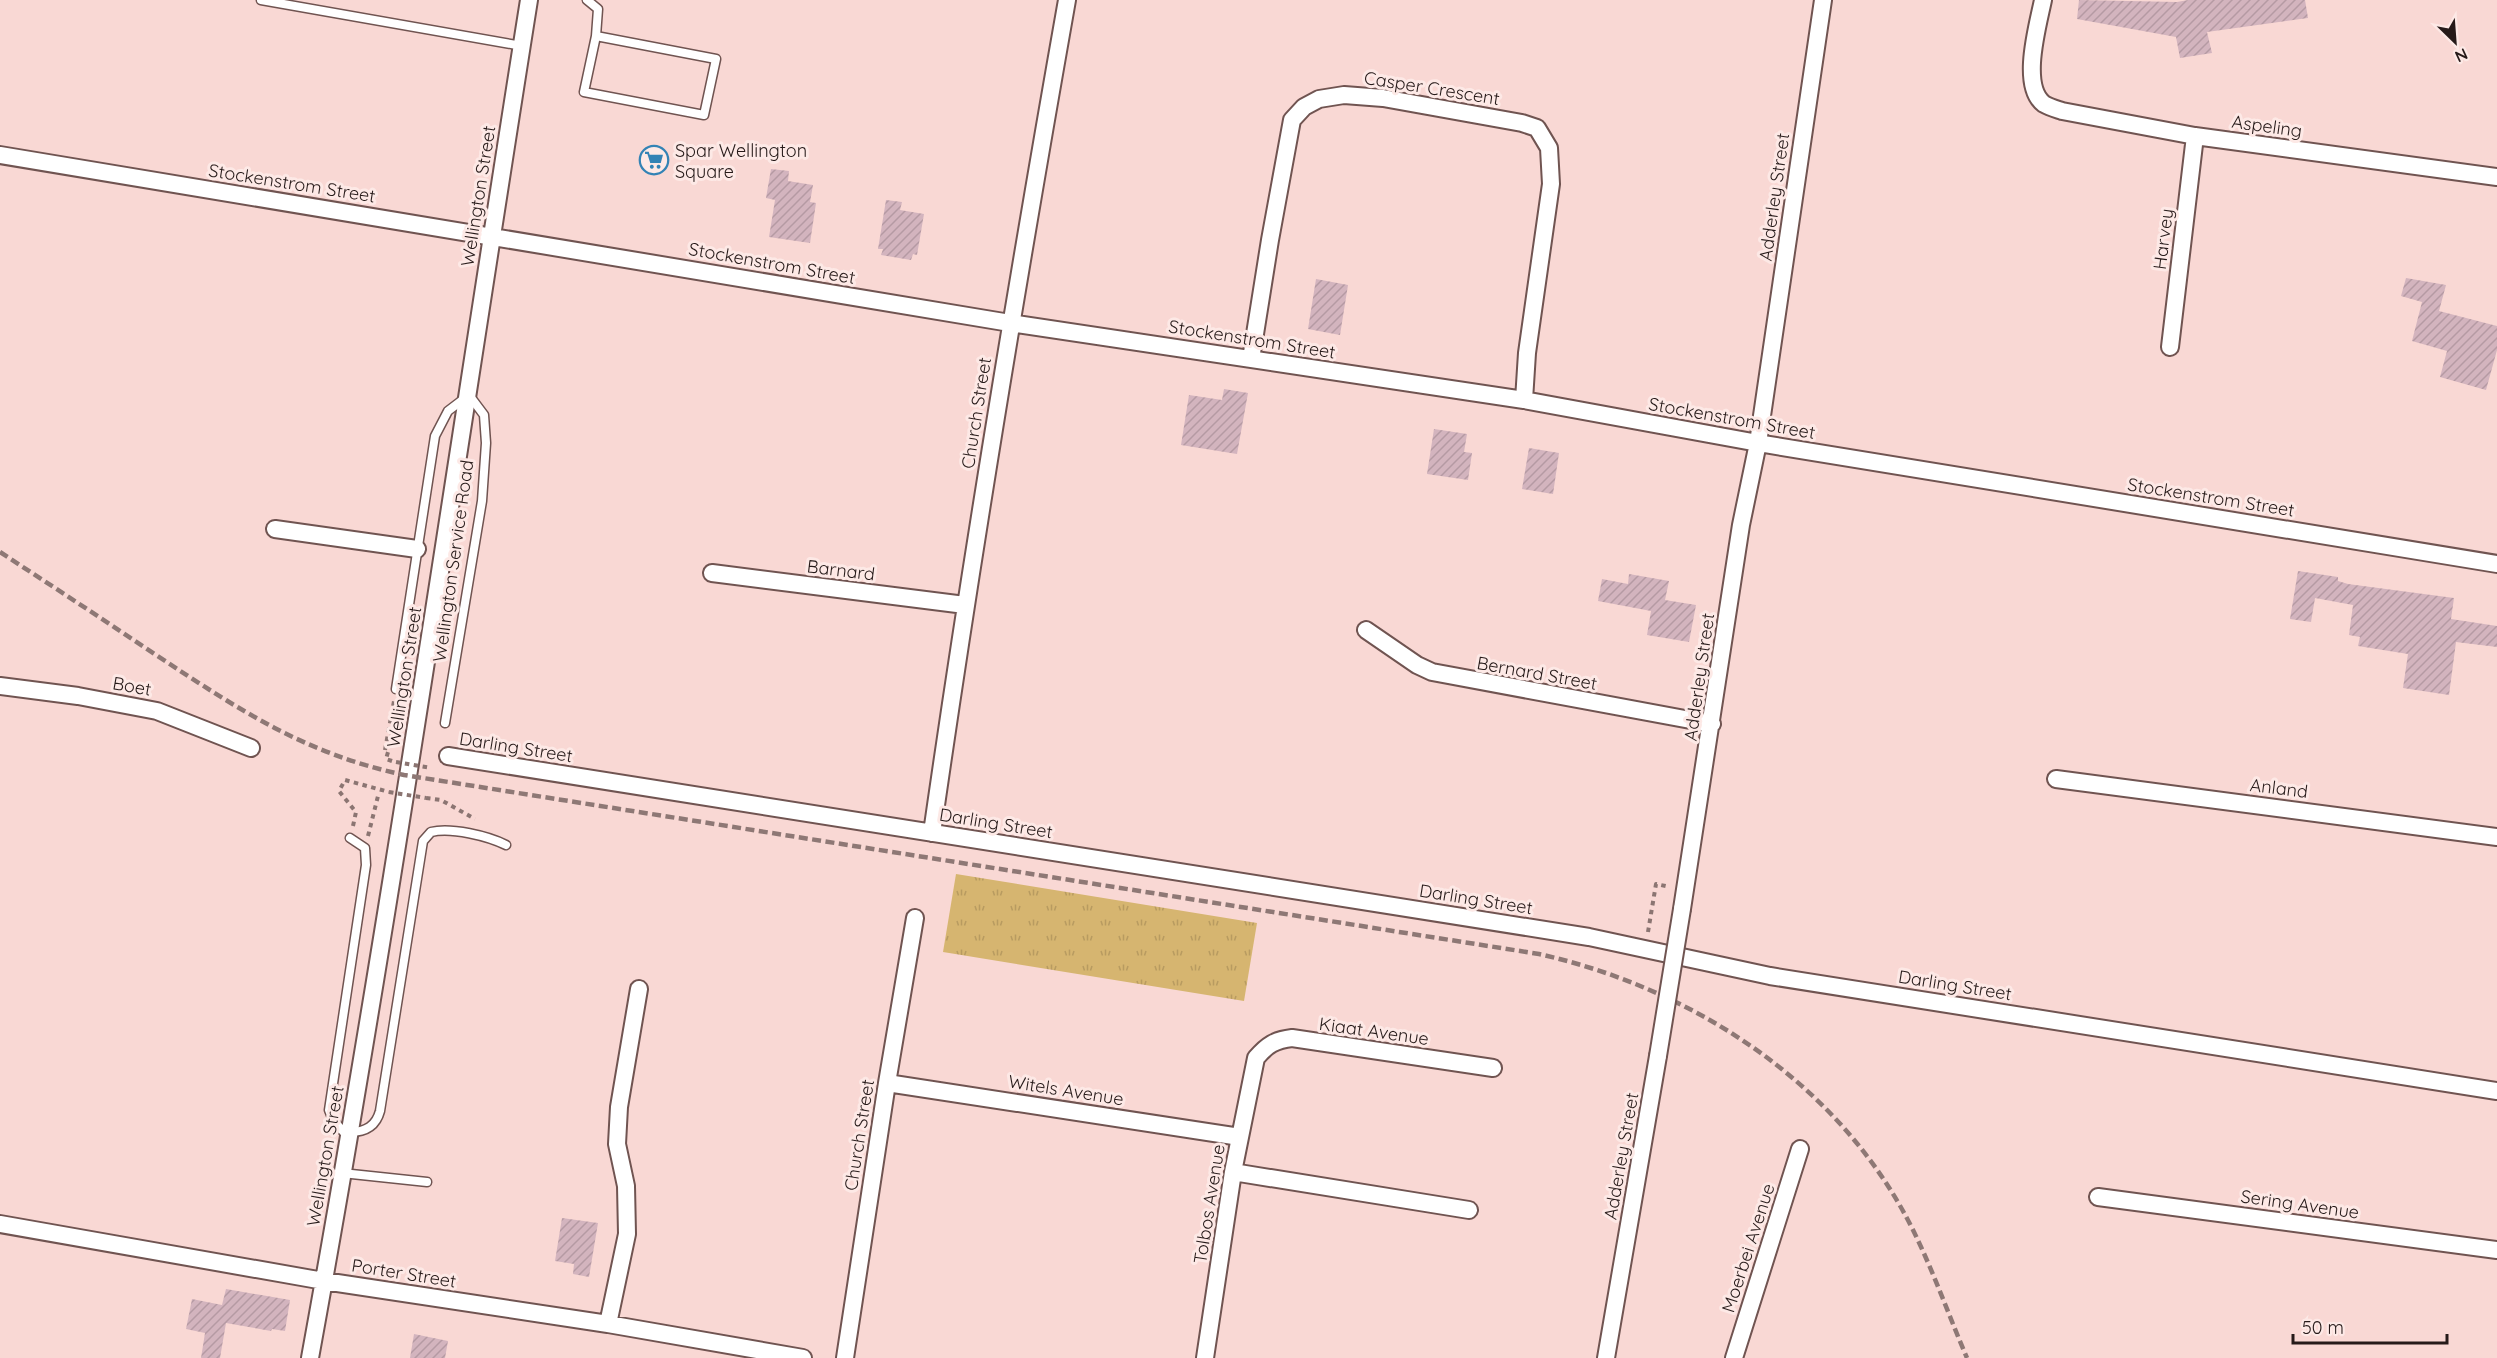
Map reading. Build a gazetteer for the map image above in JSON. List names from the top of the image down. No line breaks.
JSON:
{"streets":{"street":["Casper Crescent","Aspeling","Stockenstrom Street","Wellington Street","Adderley Street","Harvey","Church Street","Barnard","Bernard Street","Boet","Darling Street","Anland","Kiaat Avenue","Witels Avenue","Tolbos Avenue","Sering Avenue","Moerbei Avenue","Porter Street"],"lane":["Wellington Service Road"]},"crossings":[["Casper Crescent","Stockenstrom Street"],["Aspeling","Harvey"],["Stockenstrom Street","Wellington Street"],["Stockenstrom Street","Adderley Street"],["Stockenstrom Street","Church Street"],["Wellington Street","Wellington Service Road"],["Wellington Street","Porter Street"],["Adderley Street","Bernard Street"],["Church Street","Barnard"],["Church Street","Darling Street"],["Church Street","Witels Avenue"],["Kiaat Avenue","Tolbos Avenue"],["Witels Avenue","Tolbos Avenue"]],"places":{"supermarket":["Spar Wellington Square"]},"scale_bar":"50 m","north":"bottom right"}
